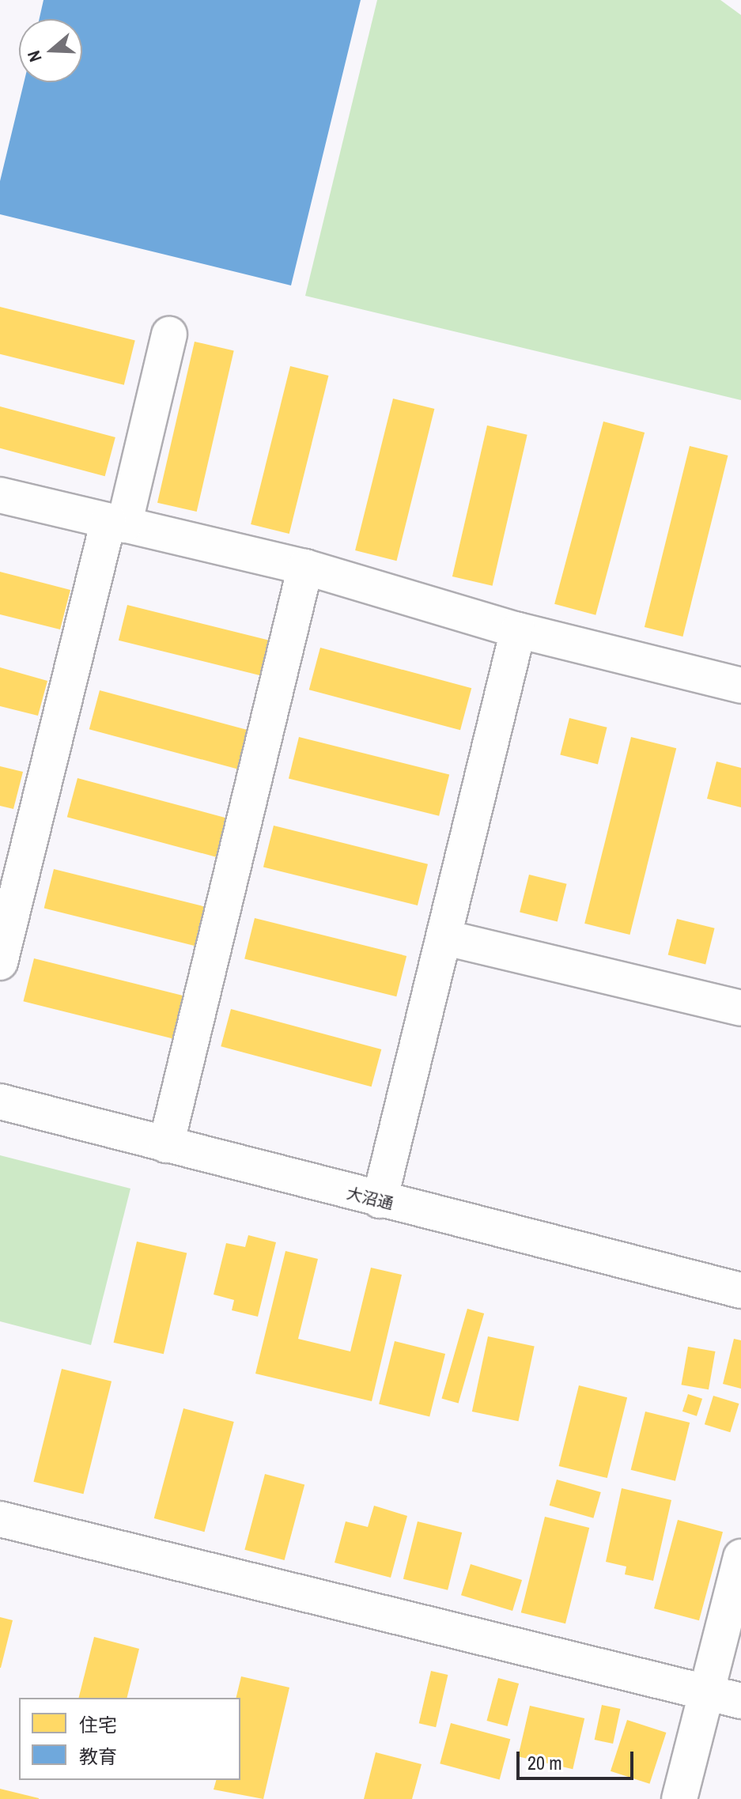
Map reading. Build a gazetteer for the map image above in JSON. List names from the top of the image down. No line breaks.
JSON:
{"streets":{"street":["大沼通"]},"legend":["住宅","教育"],"scale_bar":"20 m","north":"left"}
